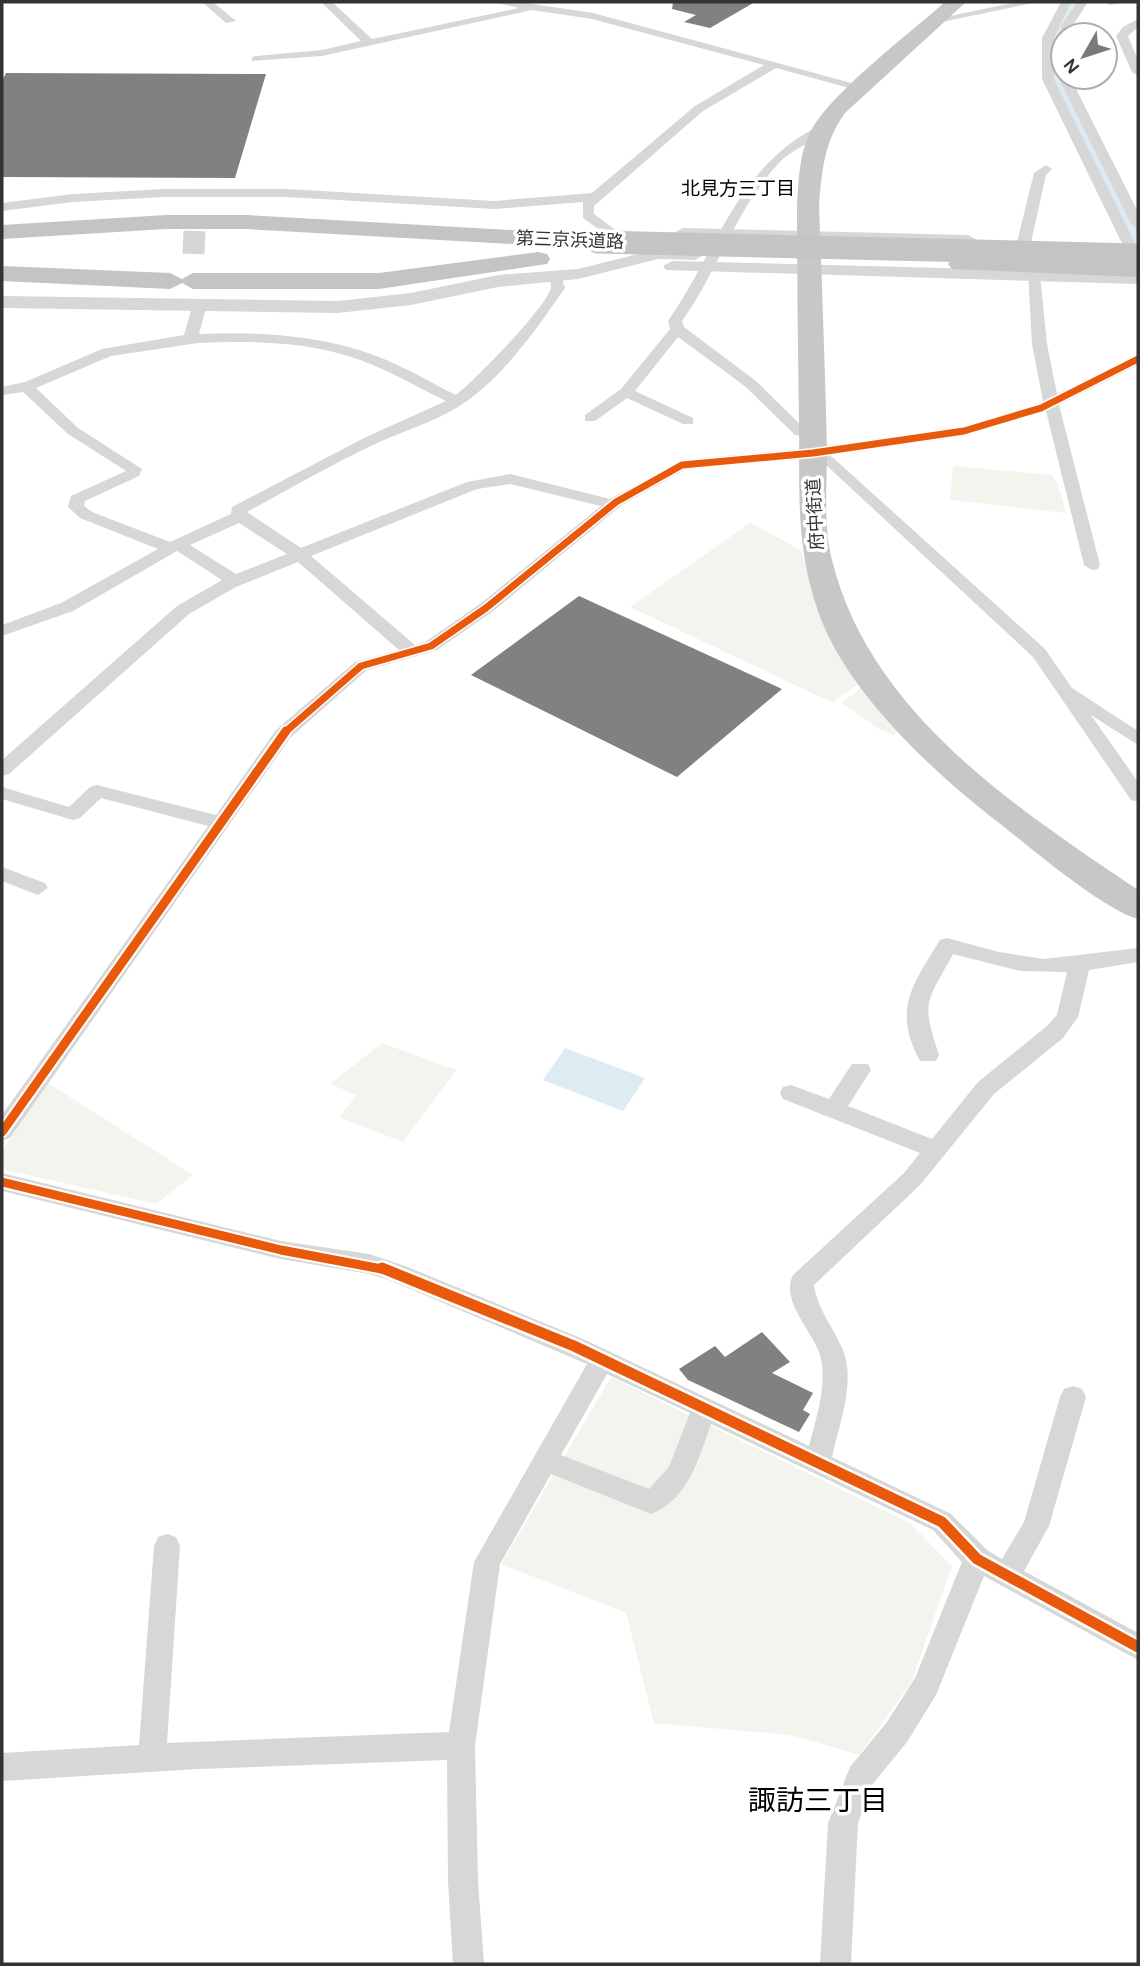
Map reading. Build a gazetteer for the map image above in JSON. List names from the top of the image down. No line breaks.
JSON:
{"streets":{"highway":["第三京浜道路","府中街道"]},"districts":["北見方三丁目","諏訪三丁目"],"north":"bottom left"}
